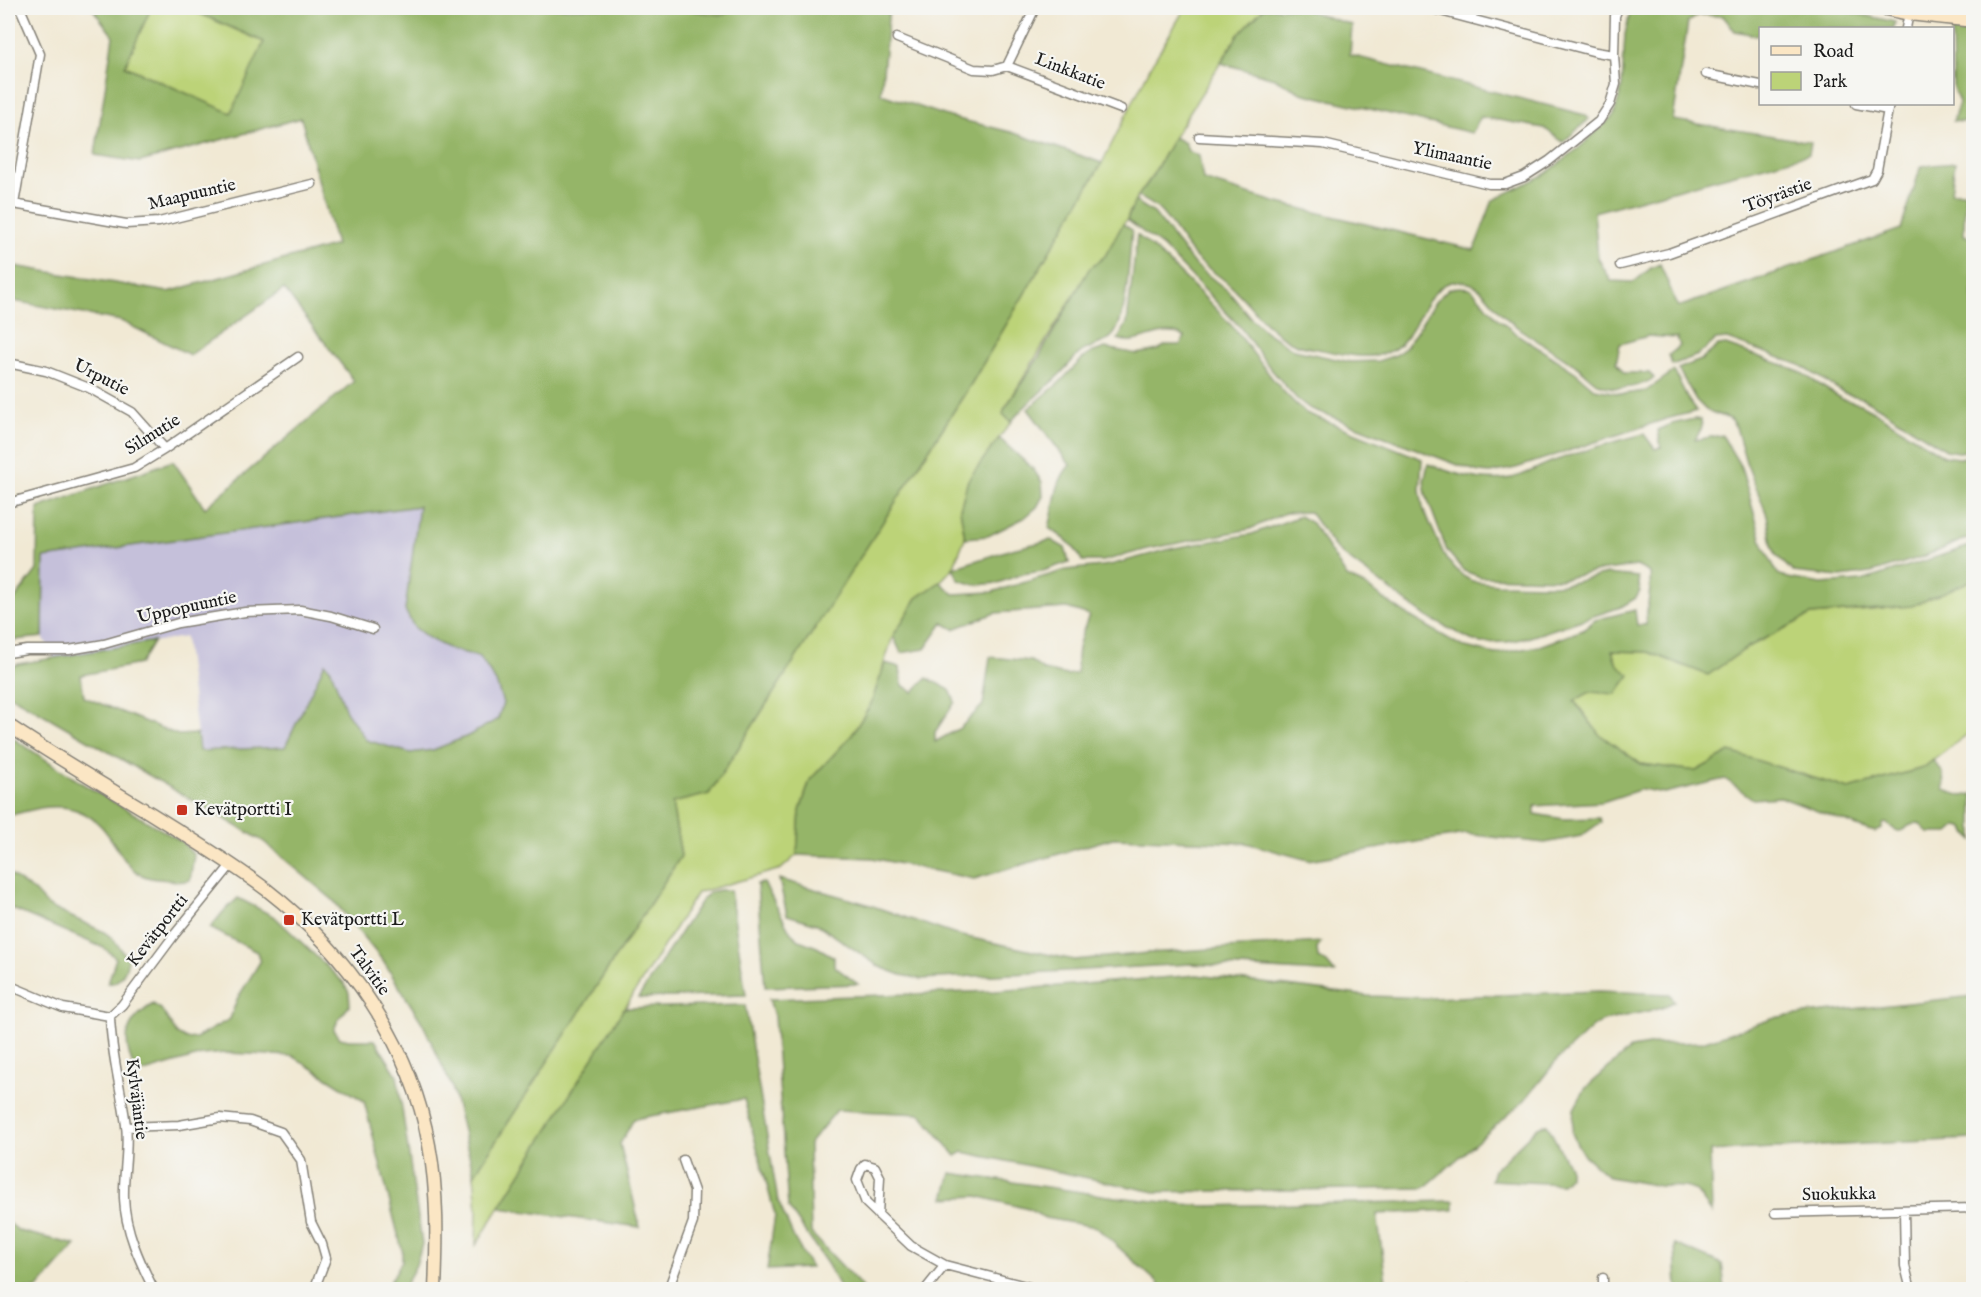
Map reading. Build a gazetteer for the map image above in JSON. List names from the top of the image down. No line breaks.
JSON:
{"streets":{"street":["Linkkatie","Ylimaantie","Maapuuntie","Töyrästie","Urputie","Silmutie","Uppopuuntie","Kevätportti","Talvitie","Kylväjäntie","Suokukka"]},"crossings":[["Urputie","Silmutie"],["Kevätportti","Talvitie"],["Kevätportti","Kylväjäntie"]],"places":{"transit":["Kevätportti I","Kevätportti L"]},"legend":["Road","Park"]}
